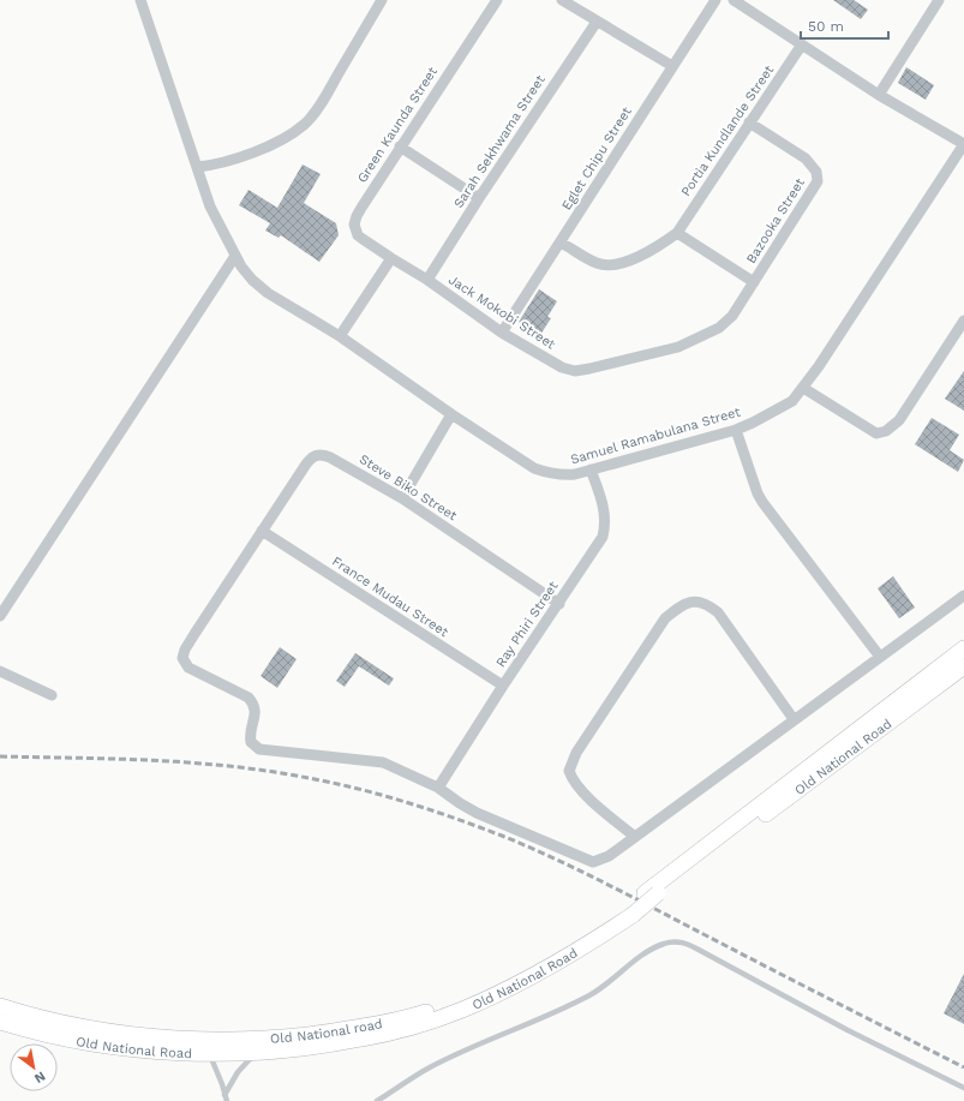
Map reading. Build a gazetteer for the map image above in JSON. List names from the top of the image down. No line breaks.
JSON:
{"streets":{"main road":["Old National Road","Old National road"],"street":["Green Kaunda Street","Portia Kundlande Street","Sarah Sekhwama Street","Eglet Chipu Street","Bazooka Street","Jack Mokobi Street","Samuel Ramabulana Street","Steve Biko Street","France Mudau Street","Ray Phiri Street"]},"crossings":[["Green Kaunda Street","Jack Mokobi Street"],["Portia Kundlande Street","Bazooka Street"],["Sarah Sekhwama Street","Jack Mokobi Street"],["Eglet Chipu Street","Jack Mokobi Street"],["Bazooka Street","Jack Mokobi Street"],["Samuel Ramabulana Street","Ray Phiri Street"],["Steve Biko Street","France Mudau Street"],["Steve Biko Street","Ray Phiri Street"],["France Mudau Street","Ray Phiri Street"],["Old National Road","Old National road"]],"scale_bar":"50 m","north":"bottom right"}
